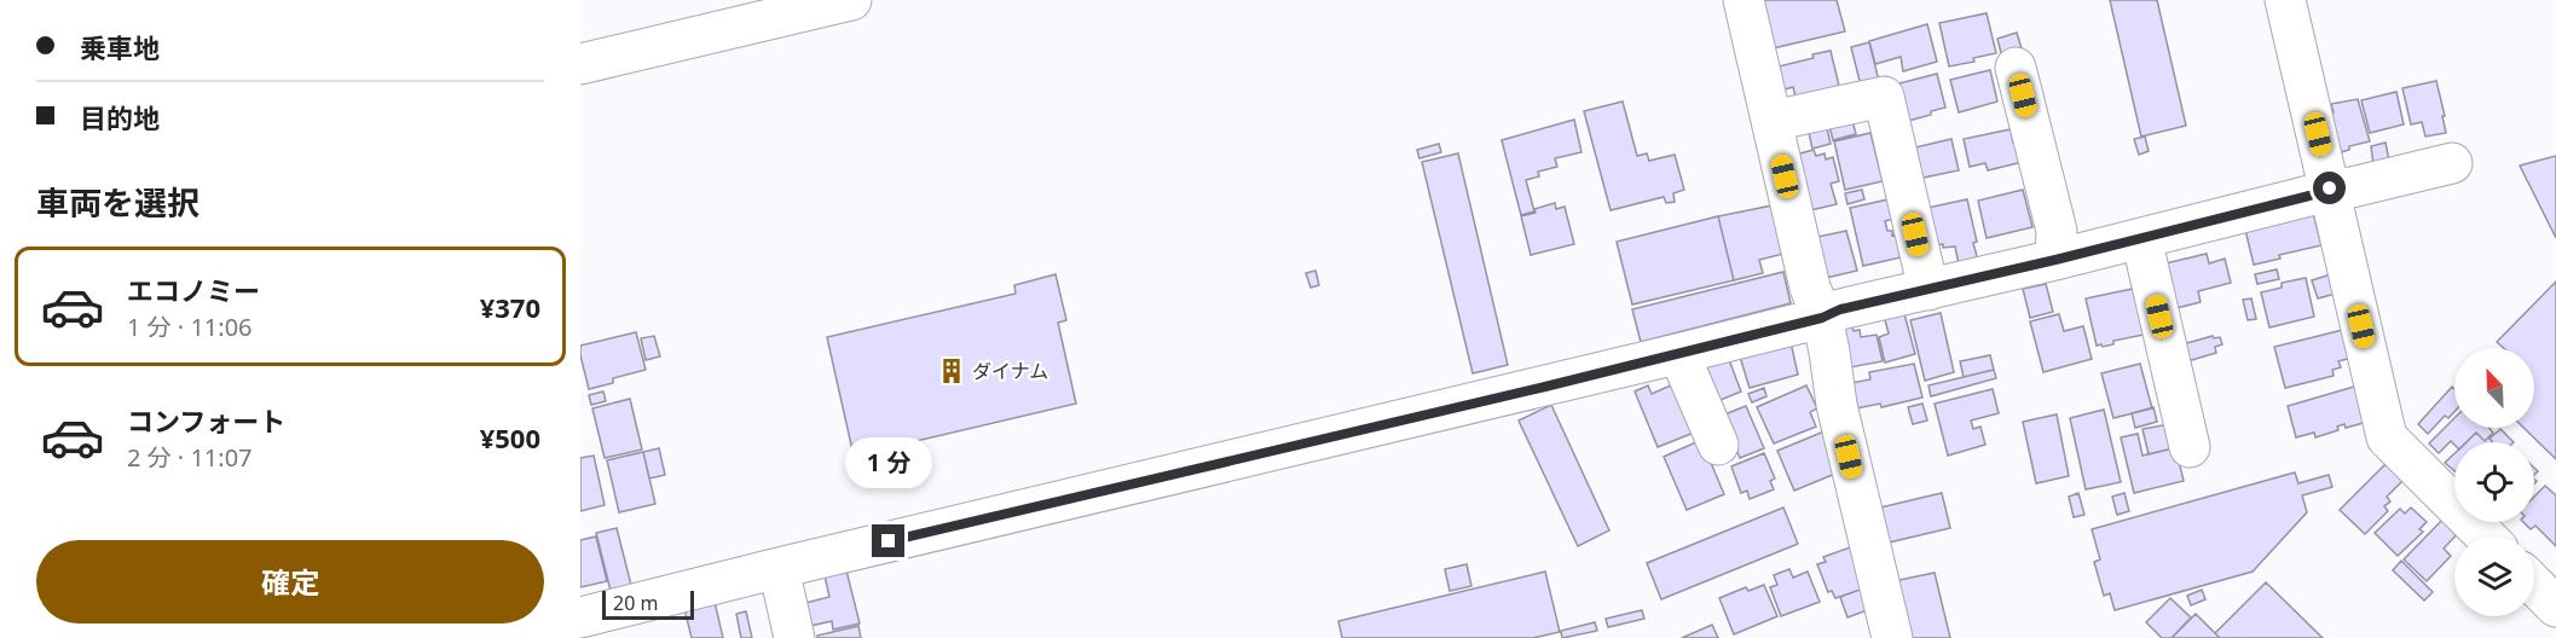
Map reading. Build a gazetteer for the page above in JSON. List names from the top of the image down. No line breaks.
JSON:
{"places":{"building":["ダイナム"]},"scale_bar":"20 m","north":"top left","page":{"banner":["乗車地","目的地"],"heading":"車両を選択","list":[{"name":"エコノミー","note":"1 分 · 11:06","value":"¥370"},{"name":"コンフォート","note":"2 分 · 11:07","value":"¥500"}],"bubble":"1 分","buttons":"確定","scale":"20 m"}}
